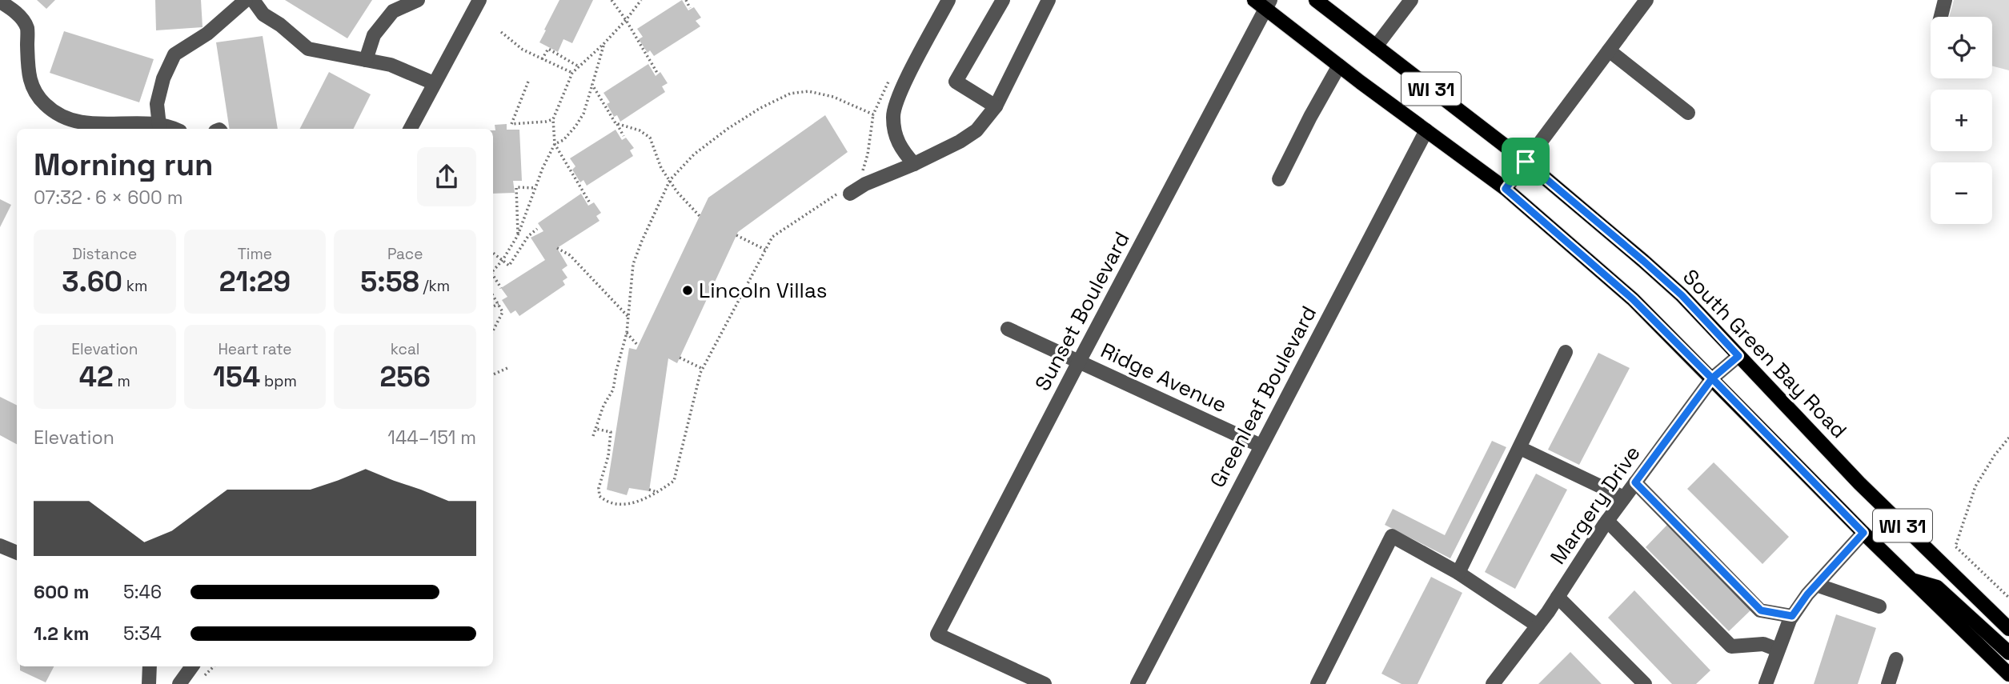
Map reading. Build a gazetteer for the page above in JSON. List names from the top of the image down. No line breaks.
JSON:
{"streets":{"main road":["WI 31","South Green Bay Road"],"street":["Sunset Boulevard","Ridge Avenue","Greenleaf Boulevard","Margery Drive"]},"crossings":[["WI 31","Sunset Boulevard"],["WI 31","Greenleaf Boulevard"],["WI 31","Margery Drive"],["Sunset Boulevard","Ridge Avenue"],["South Green Bay Road","Margery Drive"],["Ridge Avenue","Greenleaf Boulevard"]],"places":["Lincoln Villas"],"page":{"map_buttons":["+","−"],"heading":["Morning run","07:32 · 6 × 600 m"],"stats":[["Distance","3.60 km"],["Time","21:29"],["Pace","5:58 /km"],["Elevation","42 m"],["Heart rate","154 bpm"],["kcal","256"]],"chart":["Elevation","144–151 m"],"list":[{"name":"600 m","note":"5:46"},{"name":"1.2 km","note":"5:34"}]}}
